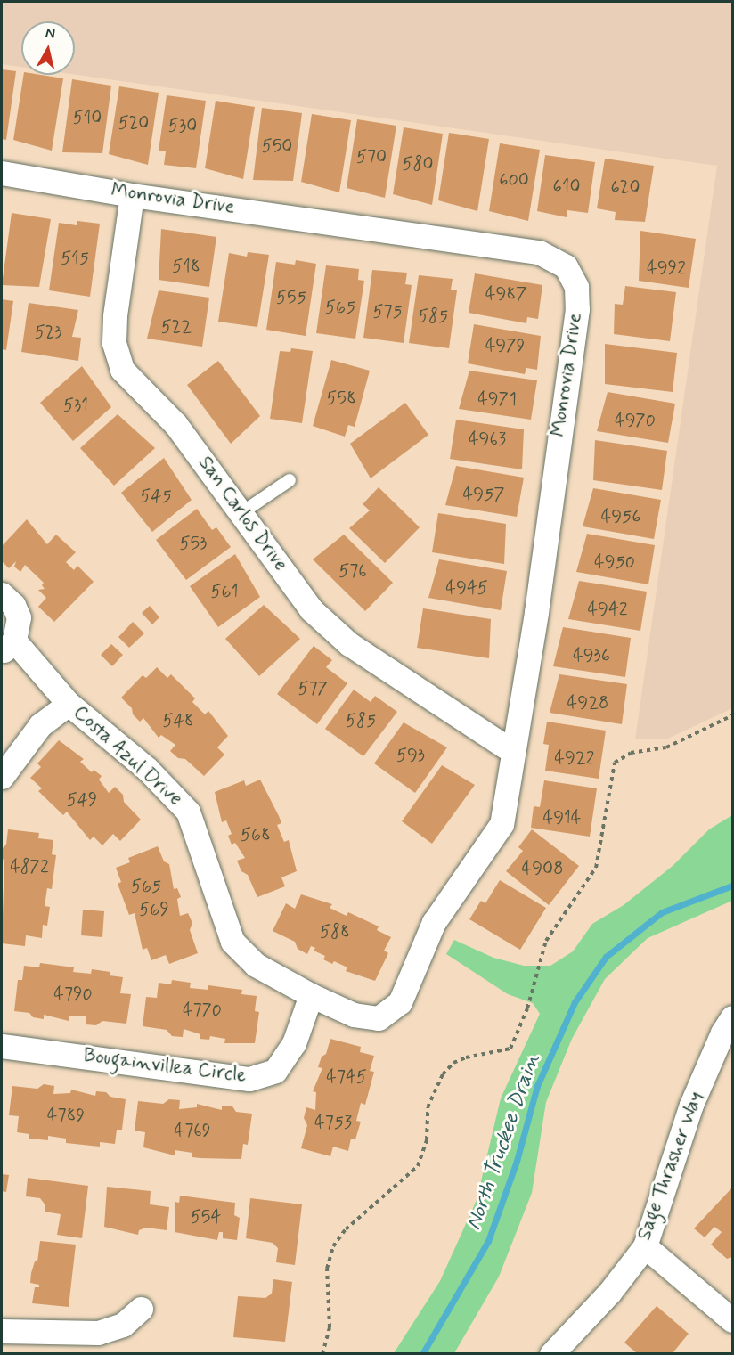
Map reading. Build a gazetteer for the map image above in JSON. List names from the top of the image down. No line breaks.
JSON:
{"streets":{"street":["Monrovia Drive","San Carlos Drive","Costa Azul Drive","Bougainvillea Circle","Sage Thrasher Way"]},"crossings":[["Monrovia Drive","San Carlos Drive"],["Monrovia Drive","Costa Azul Drive"],["Costa Azul Drive","Bougainvillea Circle"]],"water":["North Truckee Drain"],"house_numbers":["510","520","530","550","570","580","600","610","620","515","518","4992","4987","555","565","575","585","522","523","4979","558","4971","531","4970","4963","4957","545","4956","553","4950","576","4945","561","4942","4936","577","4928","548","585","593","4922","549","4914","568","4872","4908","565","569","588","4790","4770","4745","4789","4753","4769","554"],"north":"top"}
